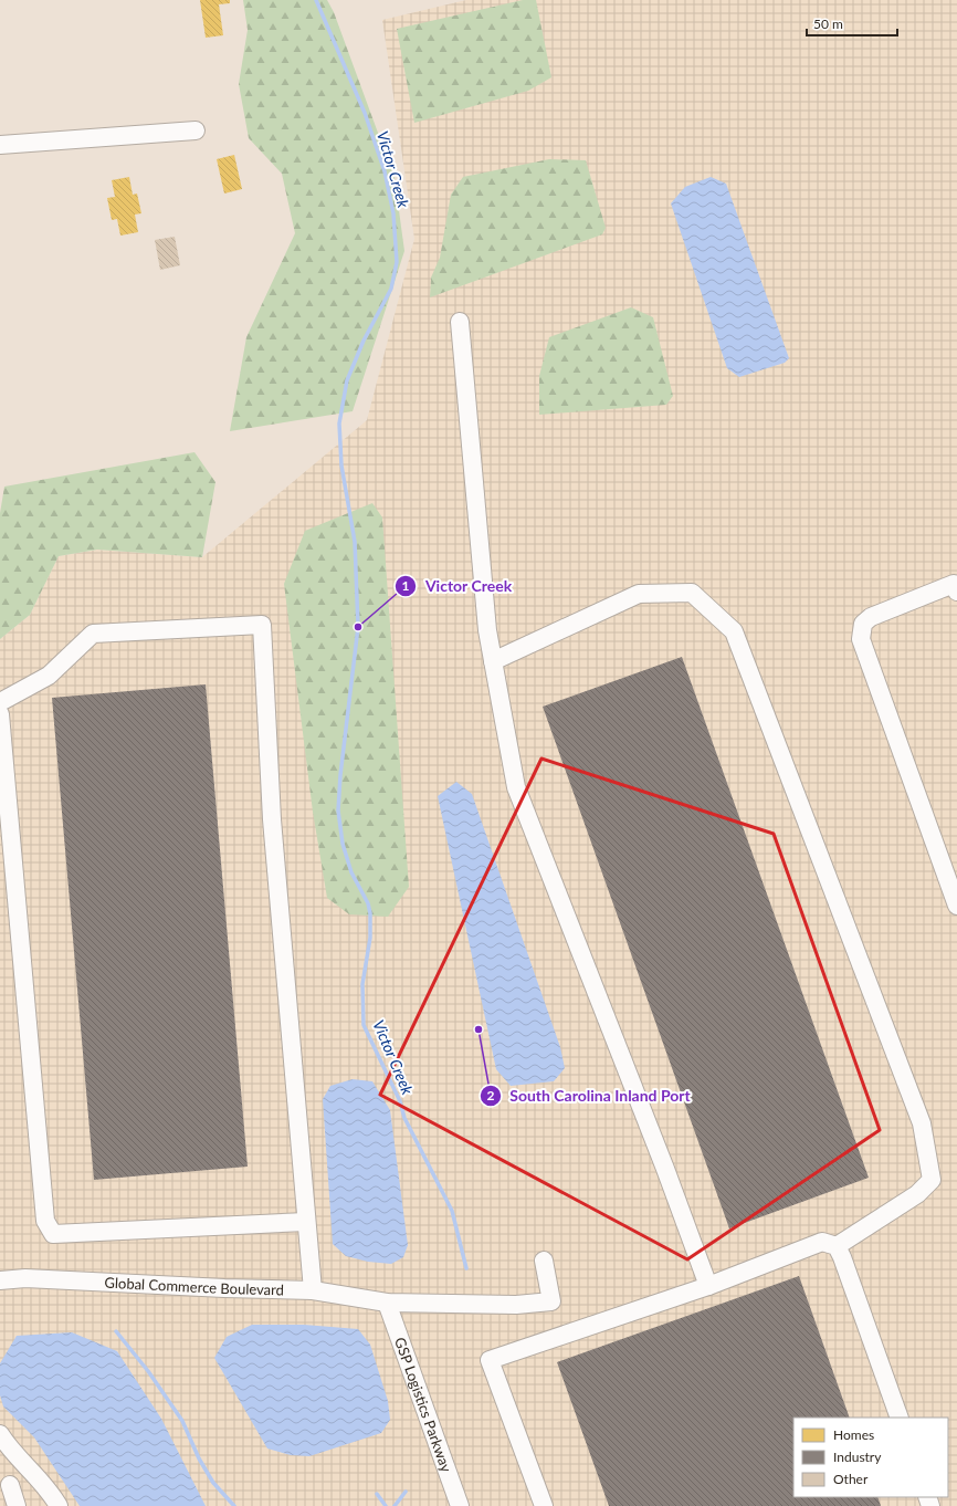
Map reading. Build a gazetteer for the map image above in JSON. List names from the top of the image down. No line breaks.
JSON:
{"streets":{"street":["Global Commerce Boulevard","GSP Logistics Parkway"]},"crossings":[["Global Commerce Boulevard","GSP Logistics Parkway"]],"water":["Victor Creek"],"places":["Victor Creek","South Carolina Inland Port"],"legend":["Homes","Industry","Other"],"scale_bar":"50 m"}
